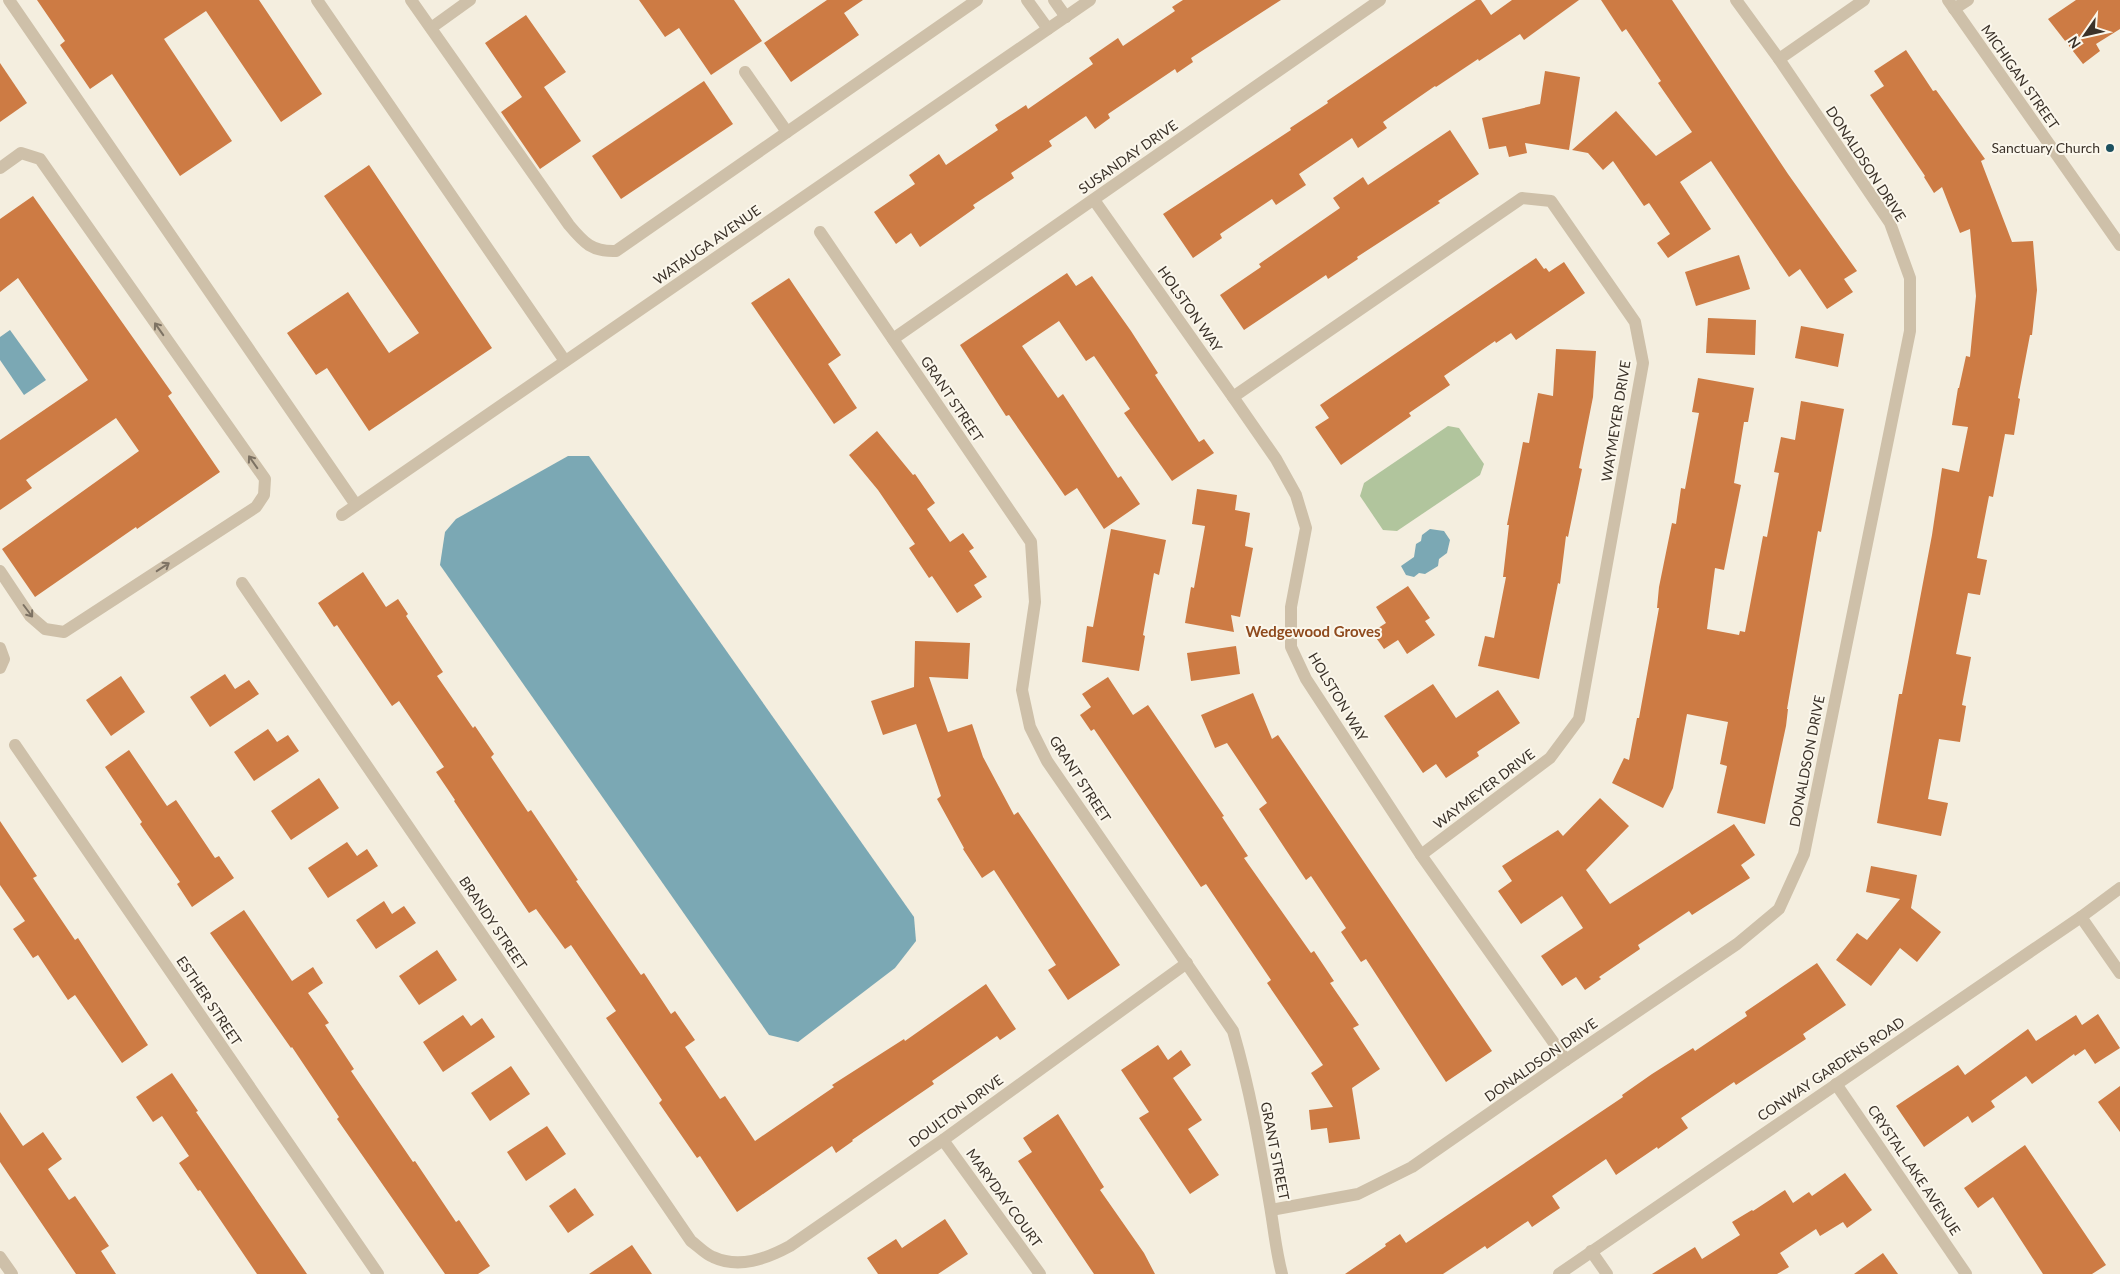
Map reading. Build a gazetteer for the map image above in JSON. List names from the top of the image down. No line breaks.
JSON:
{"streets":{"street":["MICHIGAN STREET","SUSANDAY DRIVE","DONALDSON DRIVE","WATAUGA AVENUE","HOLSTON WAY","GRANT STREET","WAYMEYER DRIVE","BRANDY STREET","ESTHER STREET","CONWAY GARDENS ROAD","DOULTON DRIVE","CRYSTAL LAKE AVENUE","MARYDAY COURT"]},"crossings":[["SUSANDAY DRIVE","HOLSTON WAY"],["SUSANDAY DRIVE","GRANT STREET"],["DONALDSON DRIVE","HOLSTON WAY"],["DONALDSON DRIVE","GRANT STREET"],["HOLSTON WAY","WAYMEYER DRIVE"],["GRANT STREET","DOULTON DRIVE"],["BRANDY STREET","DOULTON DRIVE"],["CONWAY GARDENS ROAD","CRYSTAL LAKE AVENUE"],["DOULTON DRIVE","MARYDAY COURT"]],"districts":["Wedgewood Groves"],"places":["Sanctuary Church"],"north":"bottom left"}
